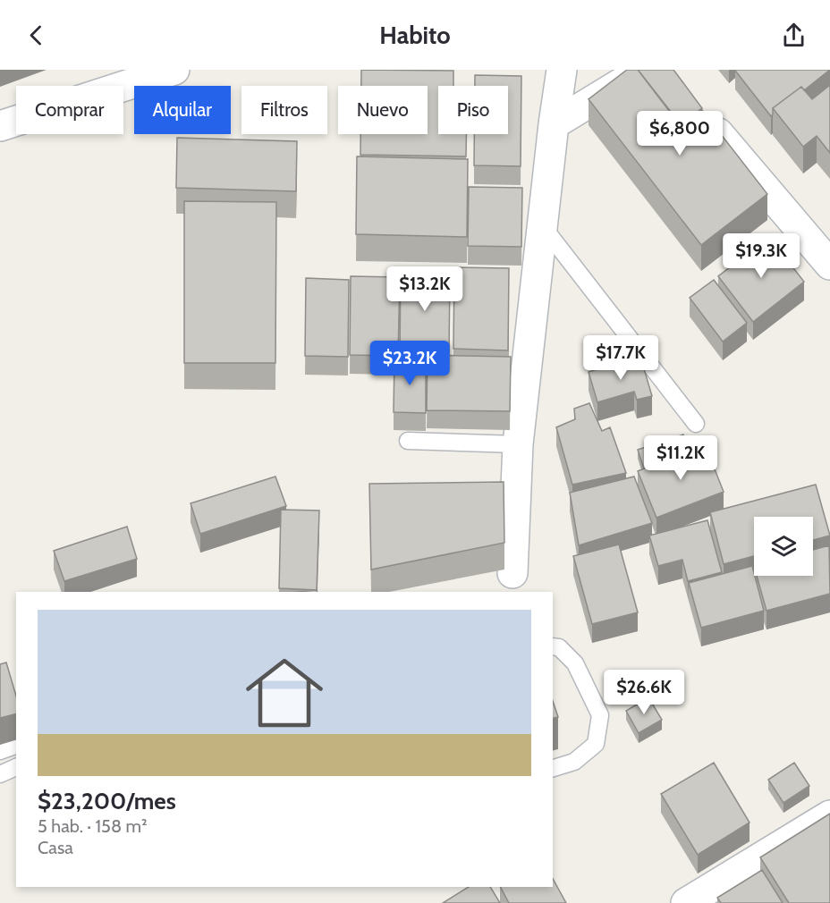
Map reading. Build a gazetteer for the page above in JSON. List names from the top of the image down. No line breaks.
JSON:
{"page":{"header":"Habito","chip":["Comprar","Alquilar","Filtros","Nuevo","Piso"],"price":["$6,800","$19.3K","$13.2K","$17.7K","$23.2K","$11.2K","$26.6K"],"list":[{"name":"$23,200/mes","note":"5 hab. · 158 m² · Casa"}]}}
